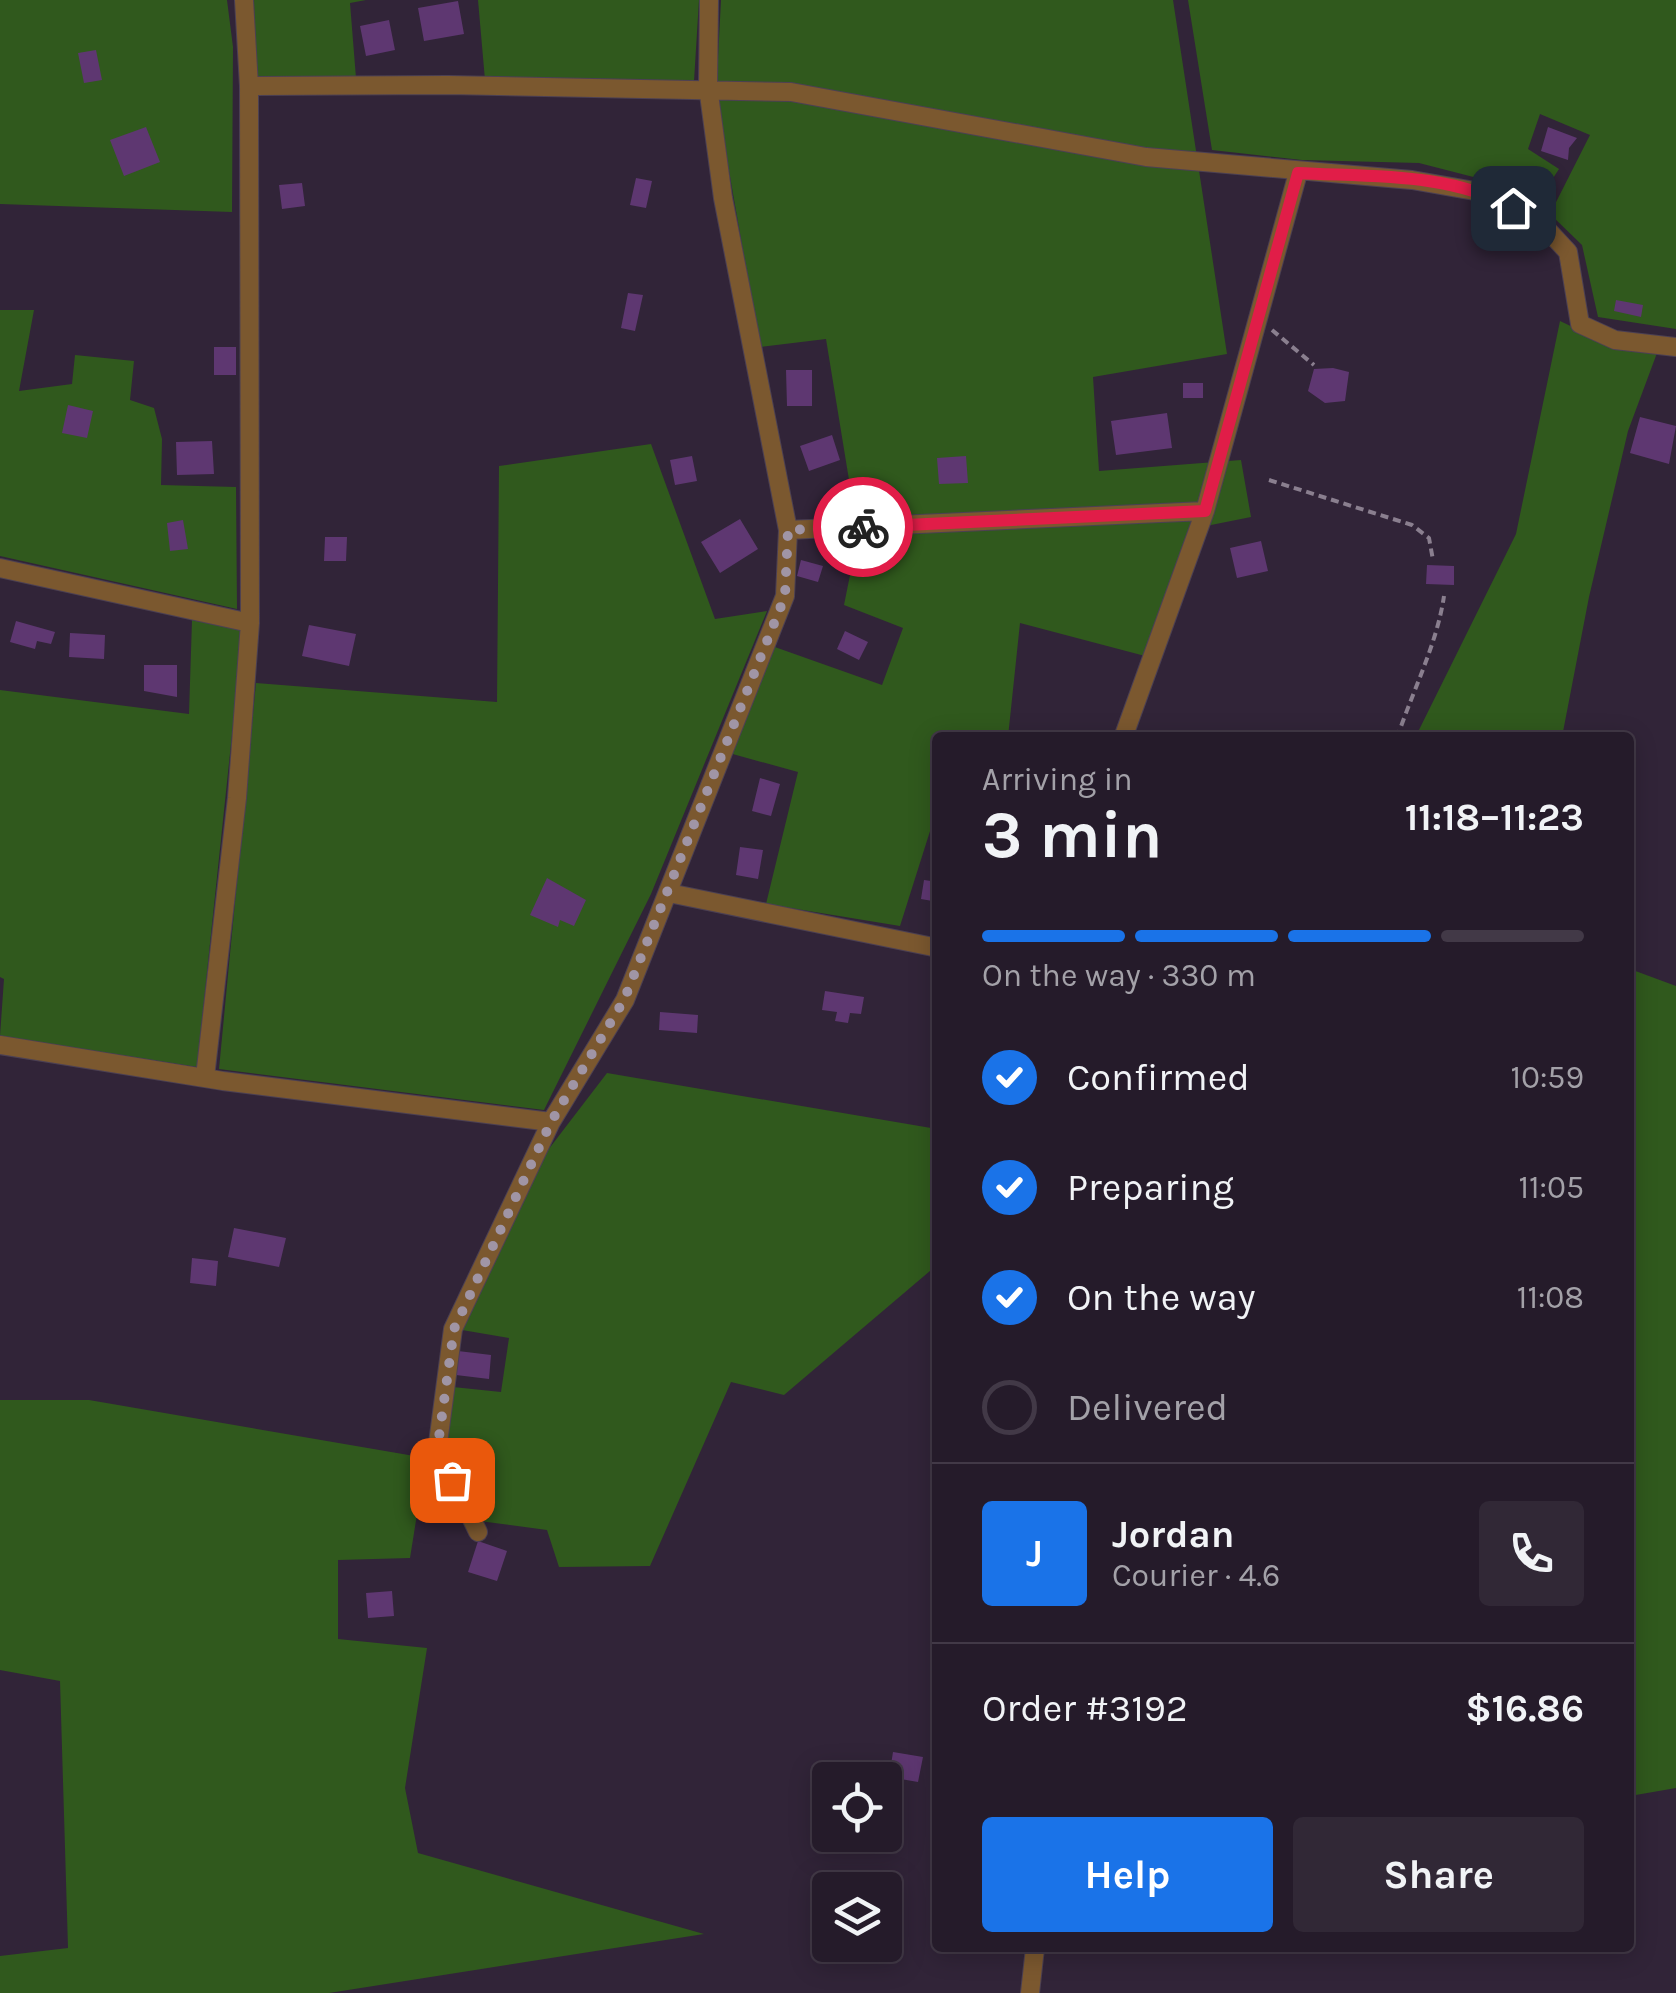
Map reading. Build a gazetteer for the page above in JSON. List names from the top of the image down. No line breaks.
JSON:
{"page":{"heading":["3 min","Arriving in","11:18–11:23"],"panel":["Jordan","Courier · 4.6","Order #3192","$16.86"],"bar":"On the way · 330 m","list":[["Confirmed","10:59"],["Preparing","11:05"],["On the way","11:08"],"Delivered"],"round":"J","buttons":["Help","Share"]}}
